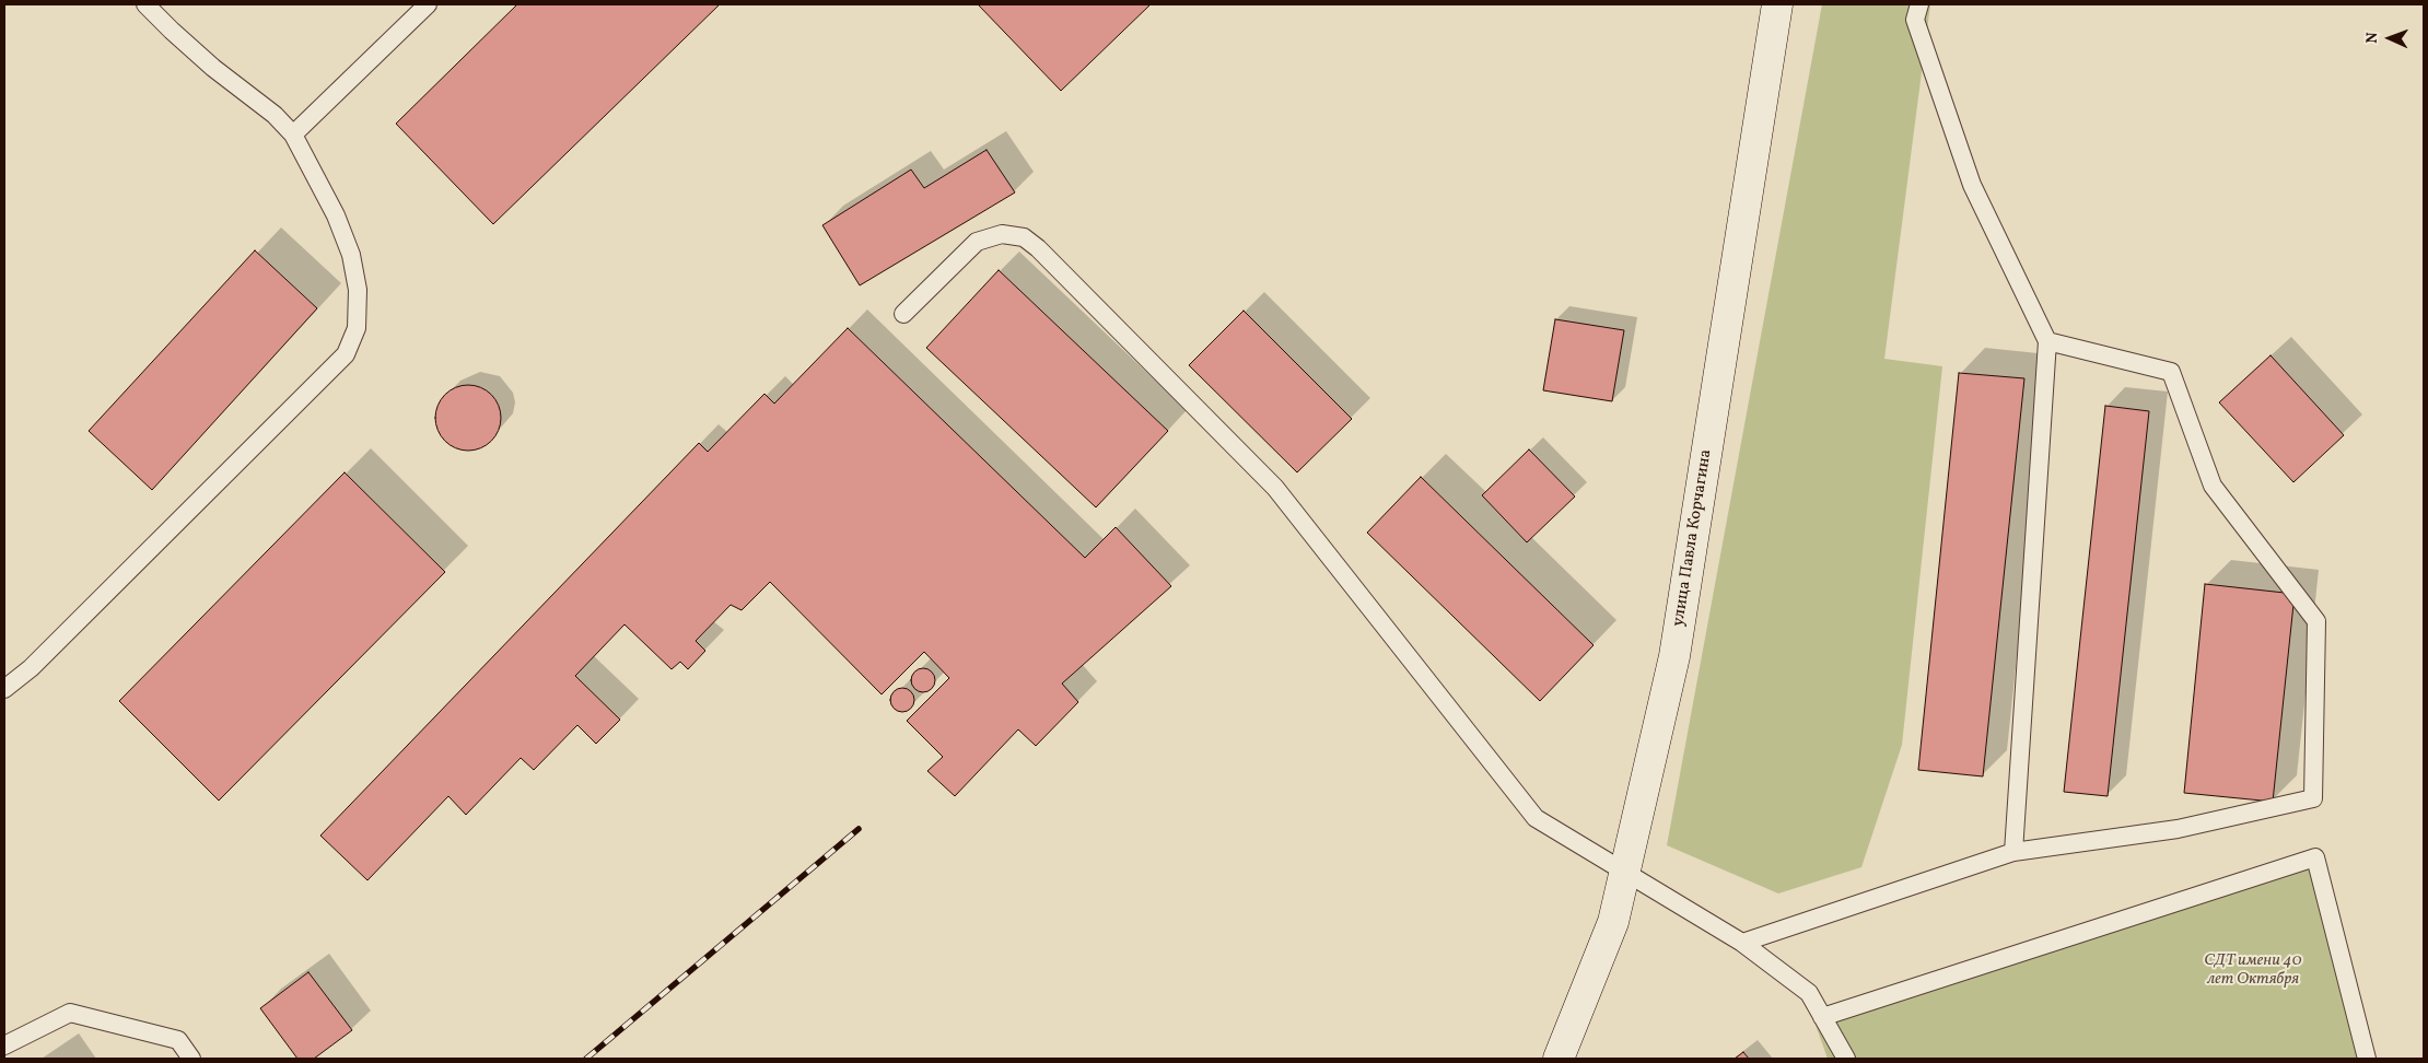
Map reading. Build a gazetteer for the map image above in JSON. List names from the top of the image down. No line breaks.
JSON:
{"streets":{"main road":["улица Павла Корчагина"]},"parks":["СДТ имени 40 лет Октября"],"north":"left"}
